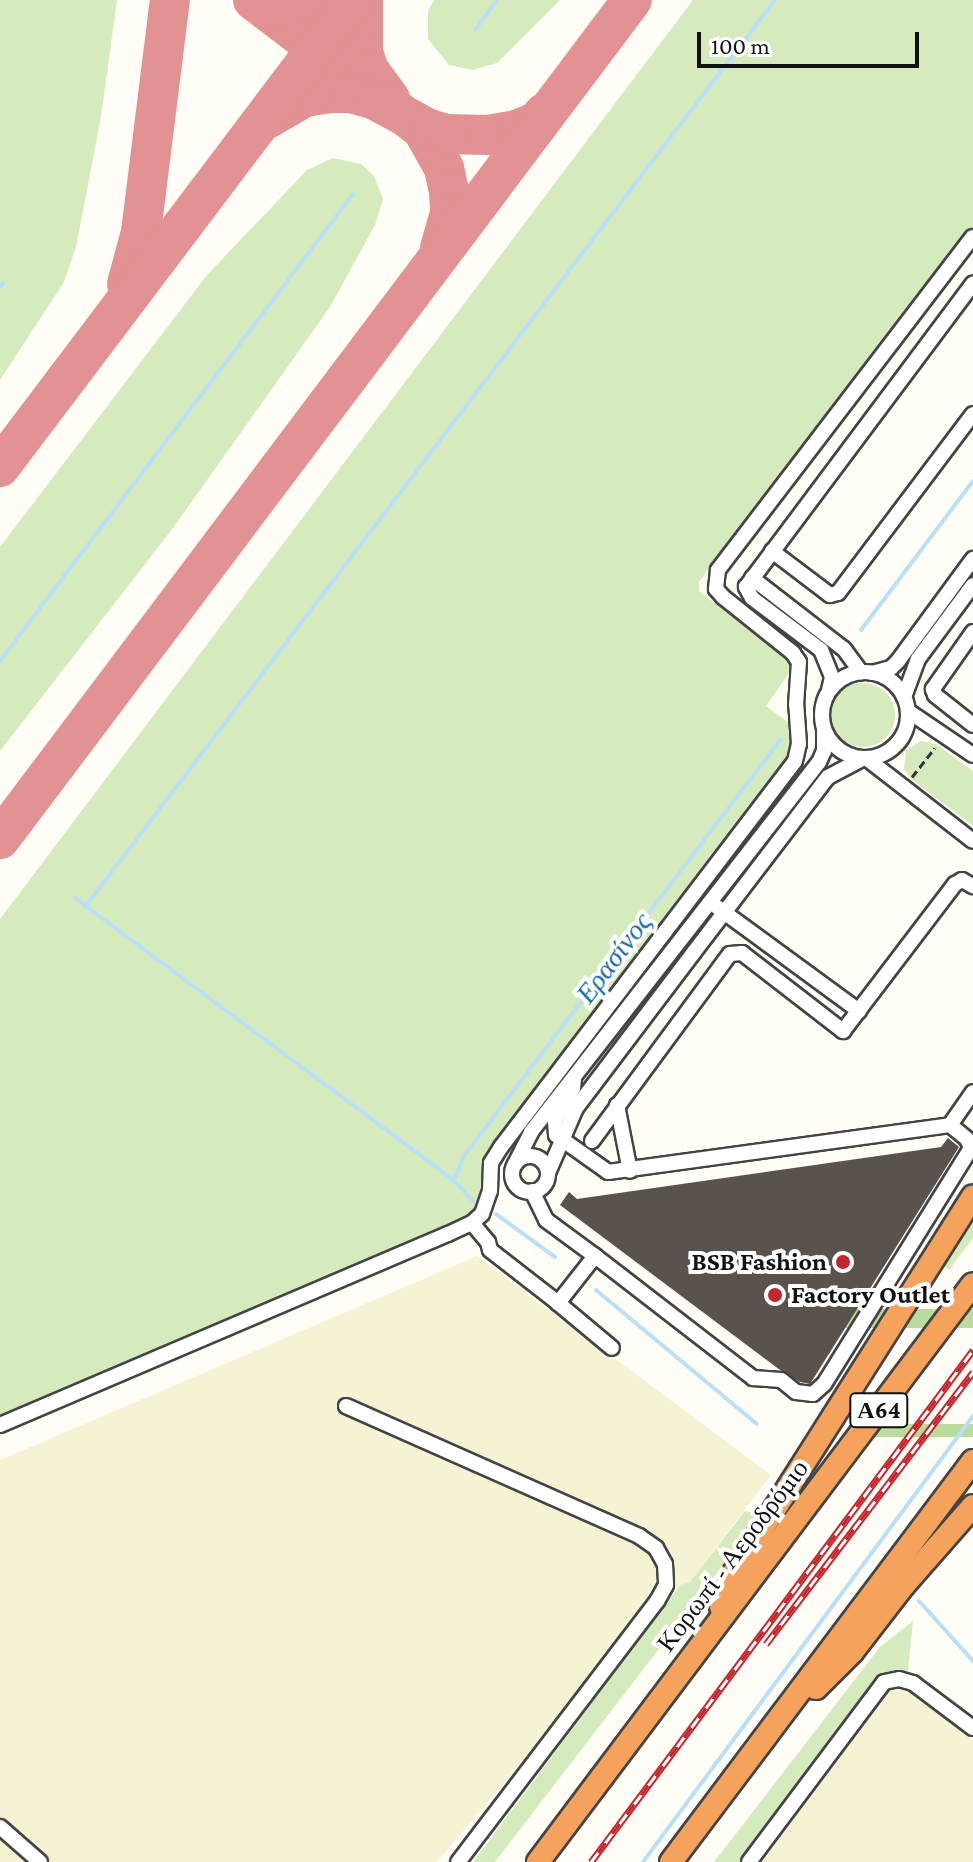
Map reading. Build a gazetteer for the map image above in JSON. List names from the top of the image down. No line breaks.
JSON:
{"streets":{"highway":["Α64","Κορωπί - Αεροδρόμιο"]},"water":["Ερασίνος"],"places":["BSB Fashion","Factory Outlet"],"scale_bar":"100 m"}
